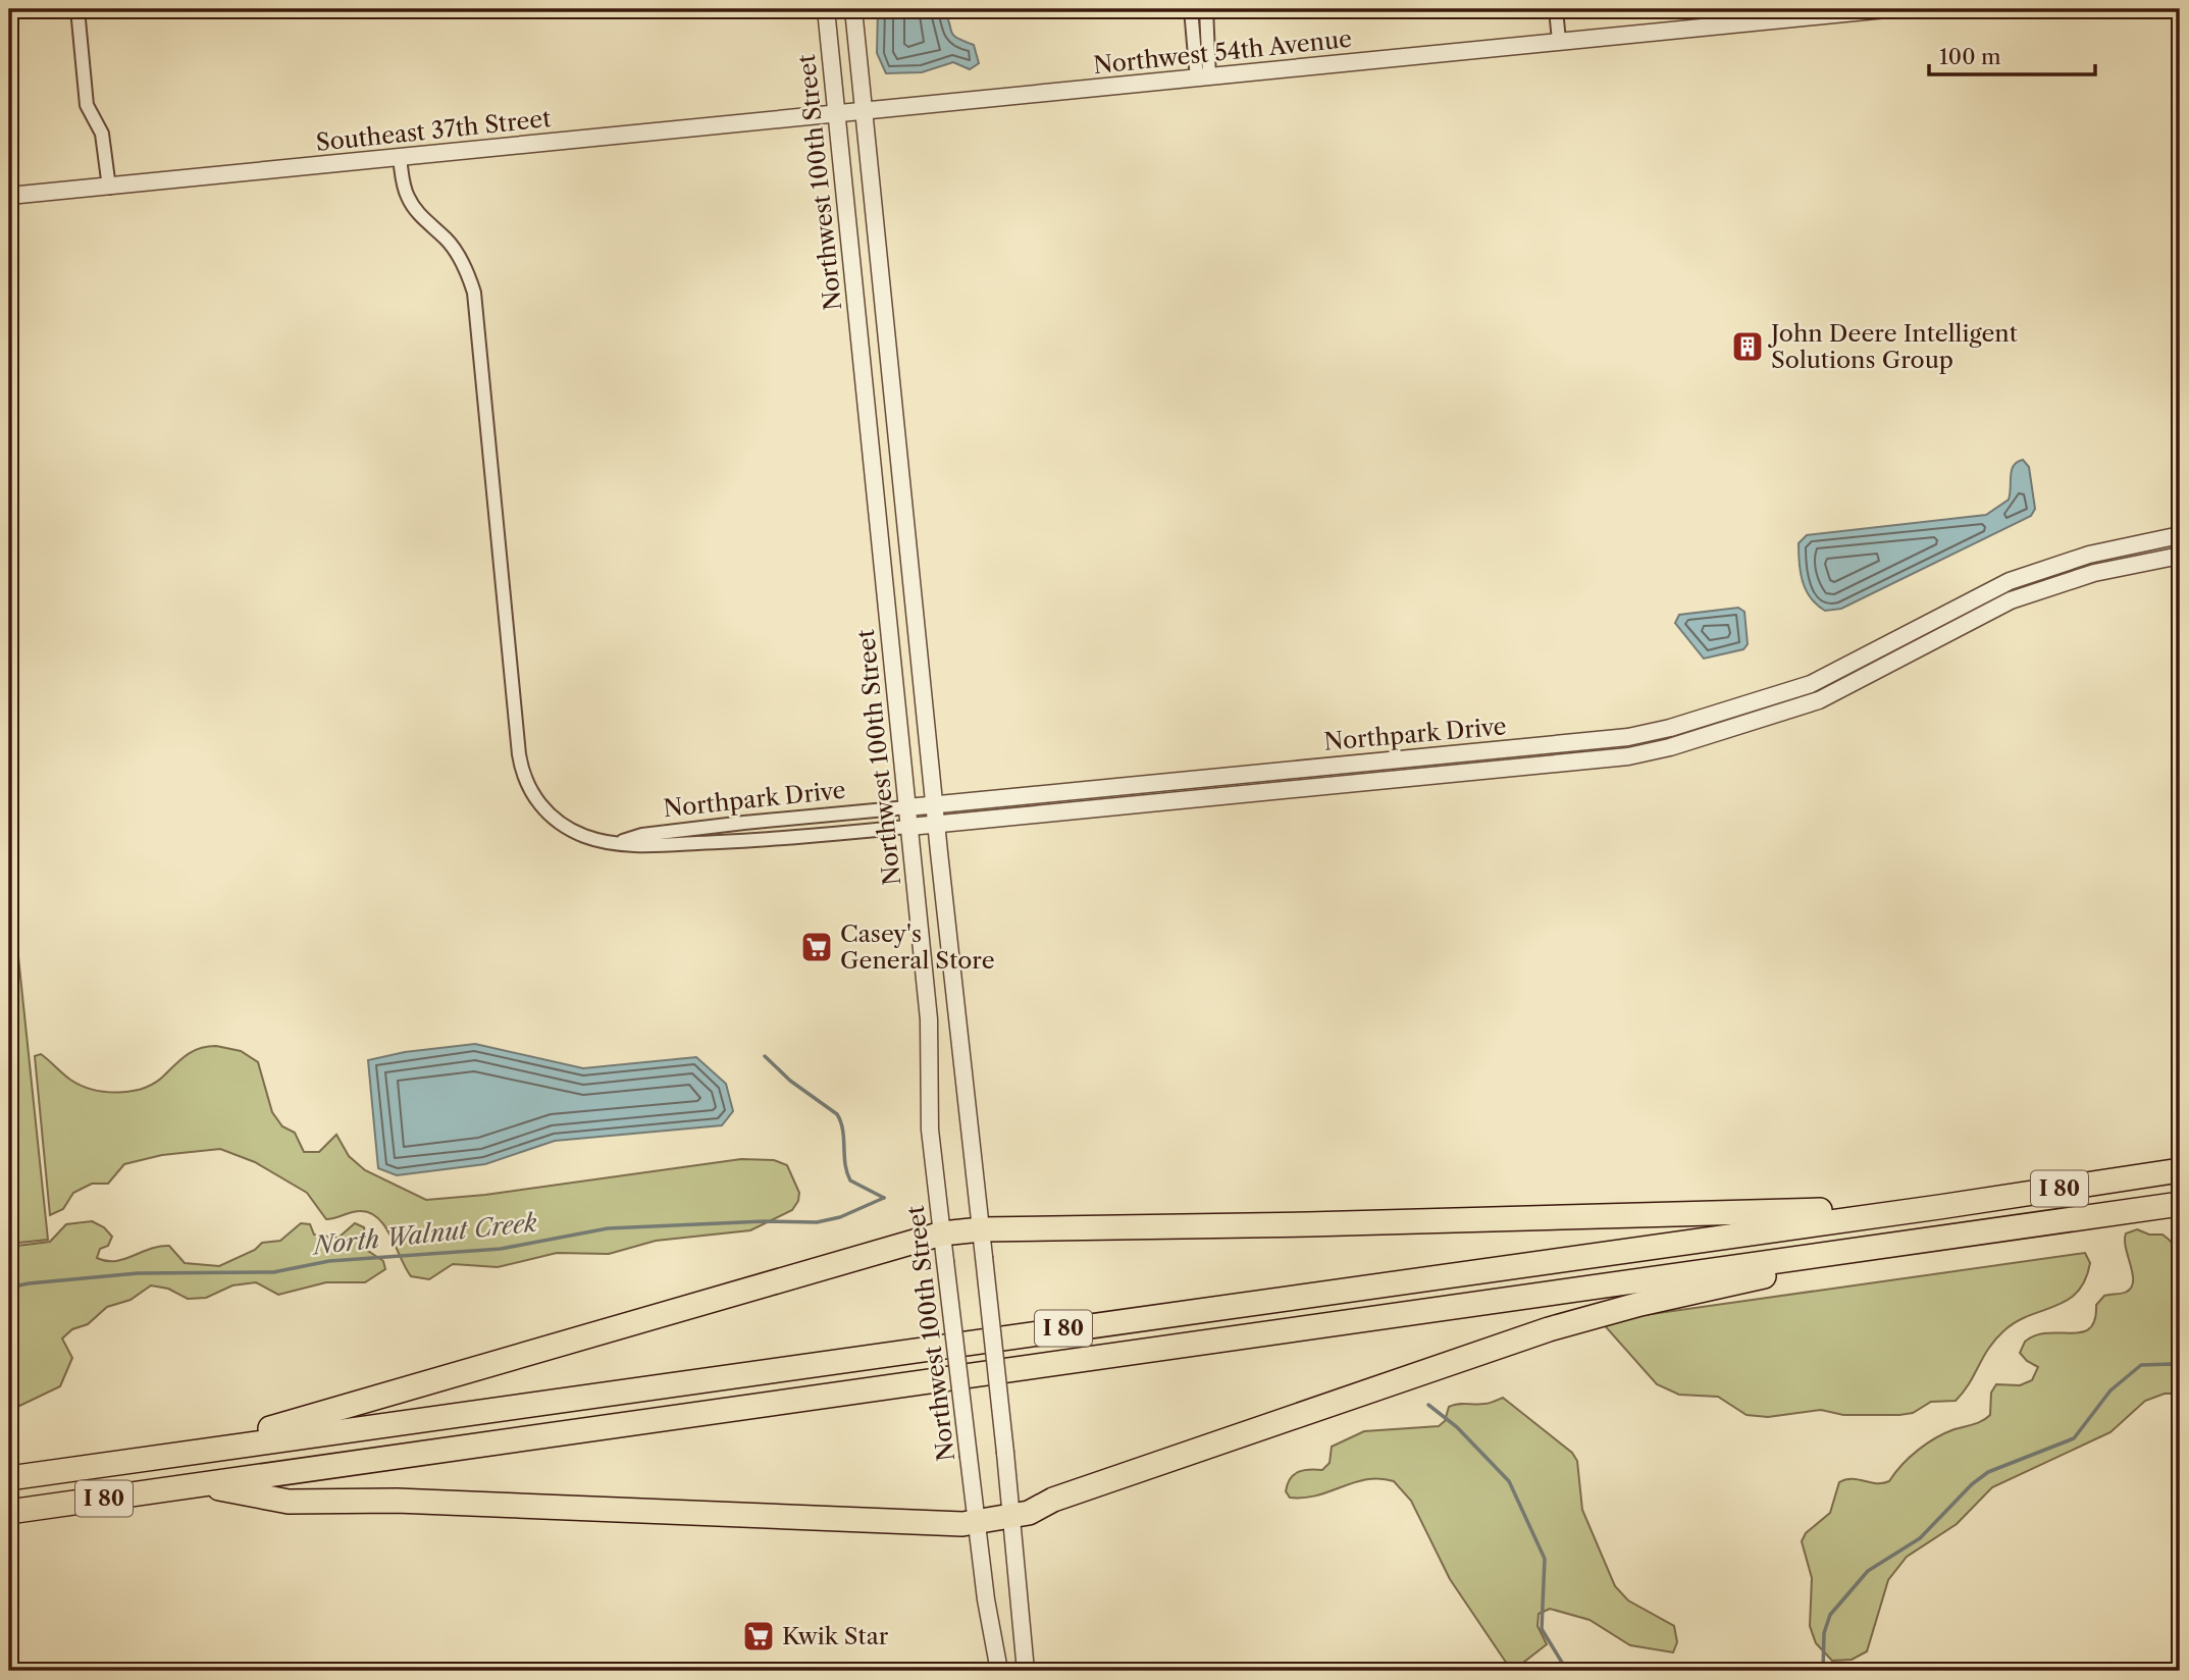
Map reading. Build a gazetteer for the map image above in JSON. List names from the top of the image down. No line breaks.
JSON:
{"streets":{"highway":["I 80"],"street":["Northwest 54th Avenue","Southeast 37th Street","Northwest 100th Street","Northpark Drive"]},"crossings":[["Northwest 54th Avenue","Southeast 37th Street"],["Southeast 37th Street","Northwest 100th Street"],["Southeast 37th Street","Northpark Drive"],["Northwest 100th Street","Northpark Drive"]],"water":["North Walnut Creek"],"places":{"building":["John Deere Intelligent Solutions Group"],"supermarket":["Casey's General Store","Kwik Star"]},"scale_bar":"100 m"}
